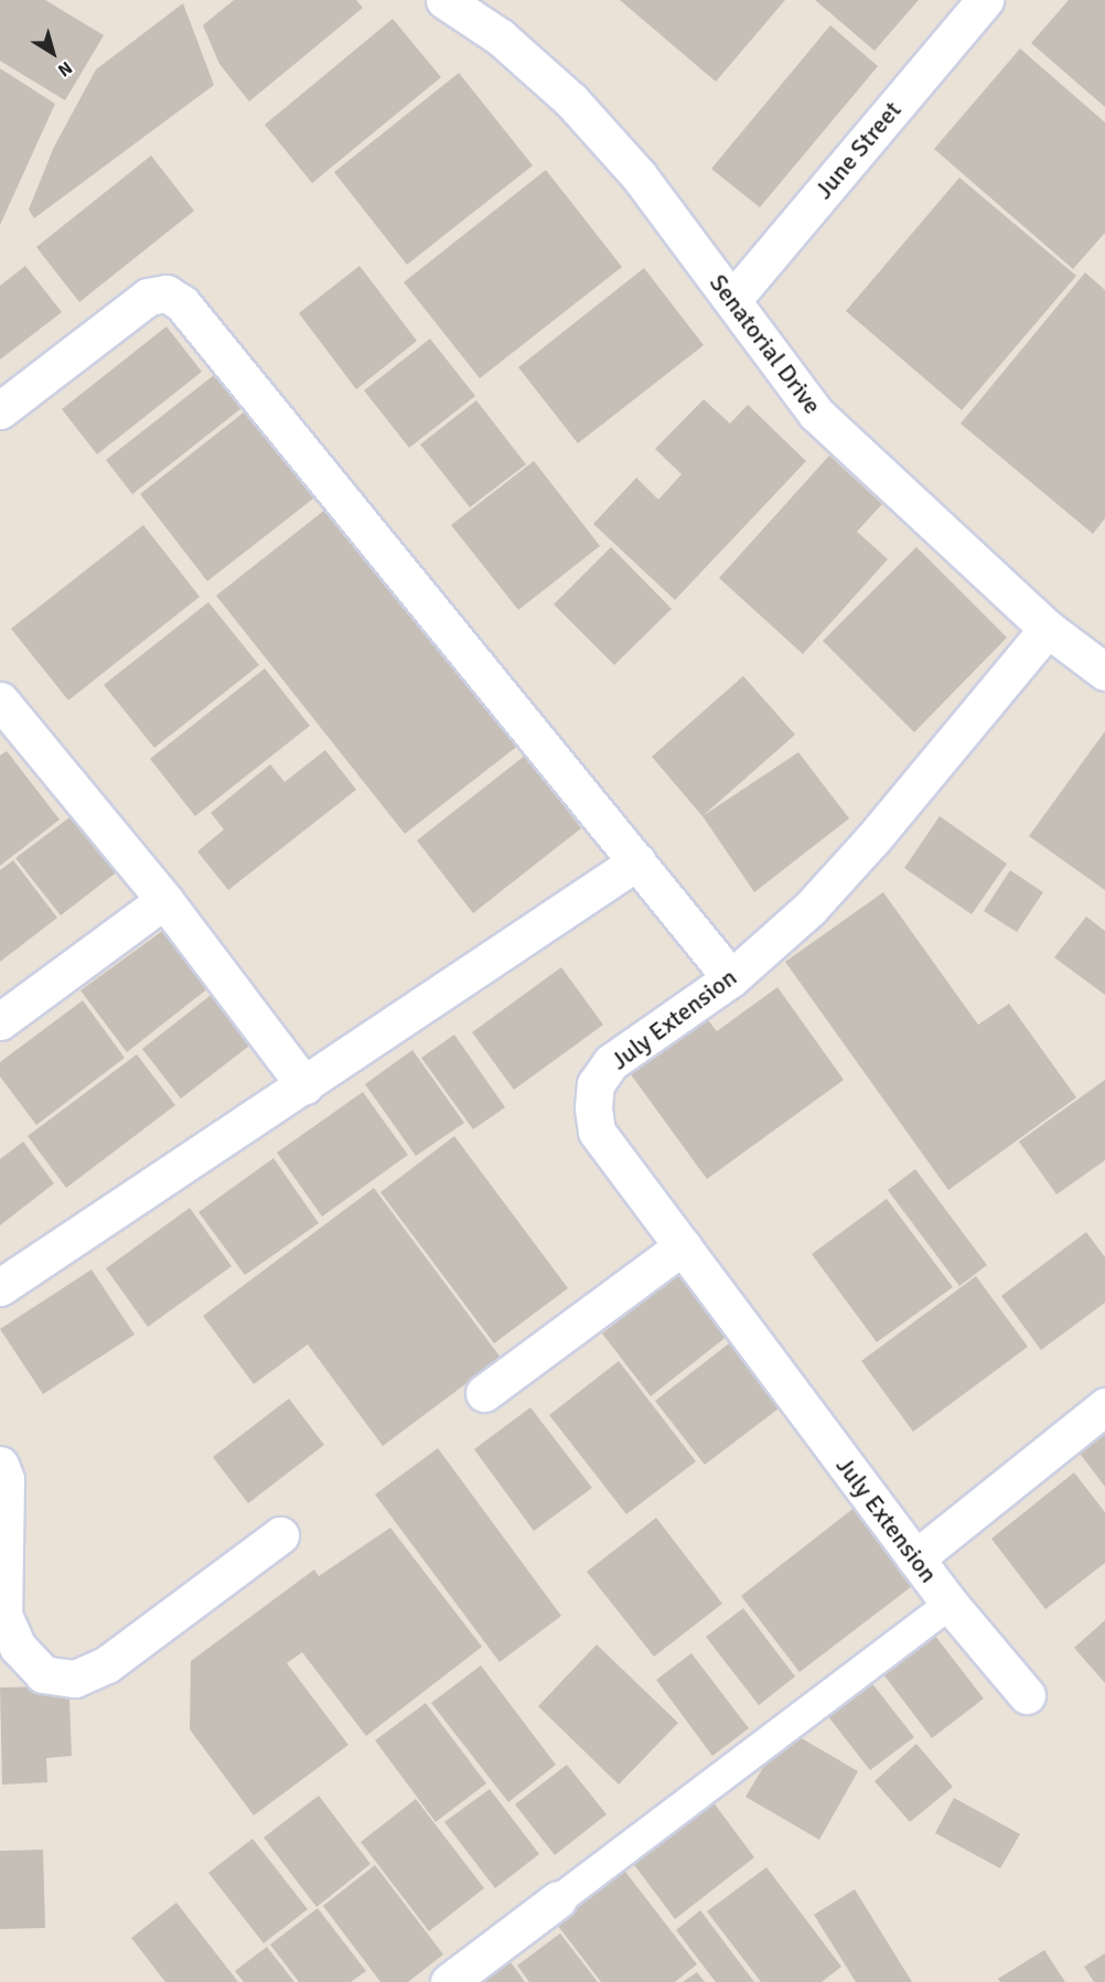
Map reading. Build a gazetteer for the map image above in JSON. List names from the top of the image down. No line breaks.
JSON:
{"streets":{"street":["June Street","Senatorial Drive","July Extension"]},"crossings":[["June Street","Senatorial Drive"],["Senatorial Drive","July Extension"]],"north":"bottom right"}
